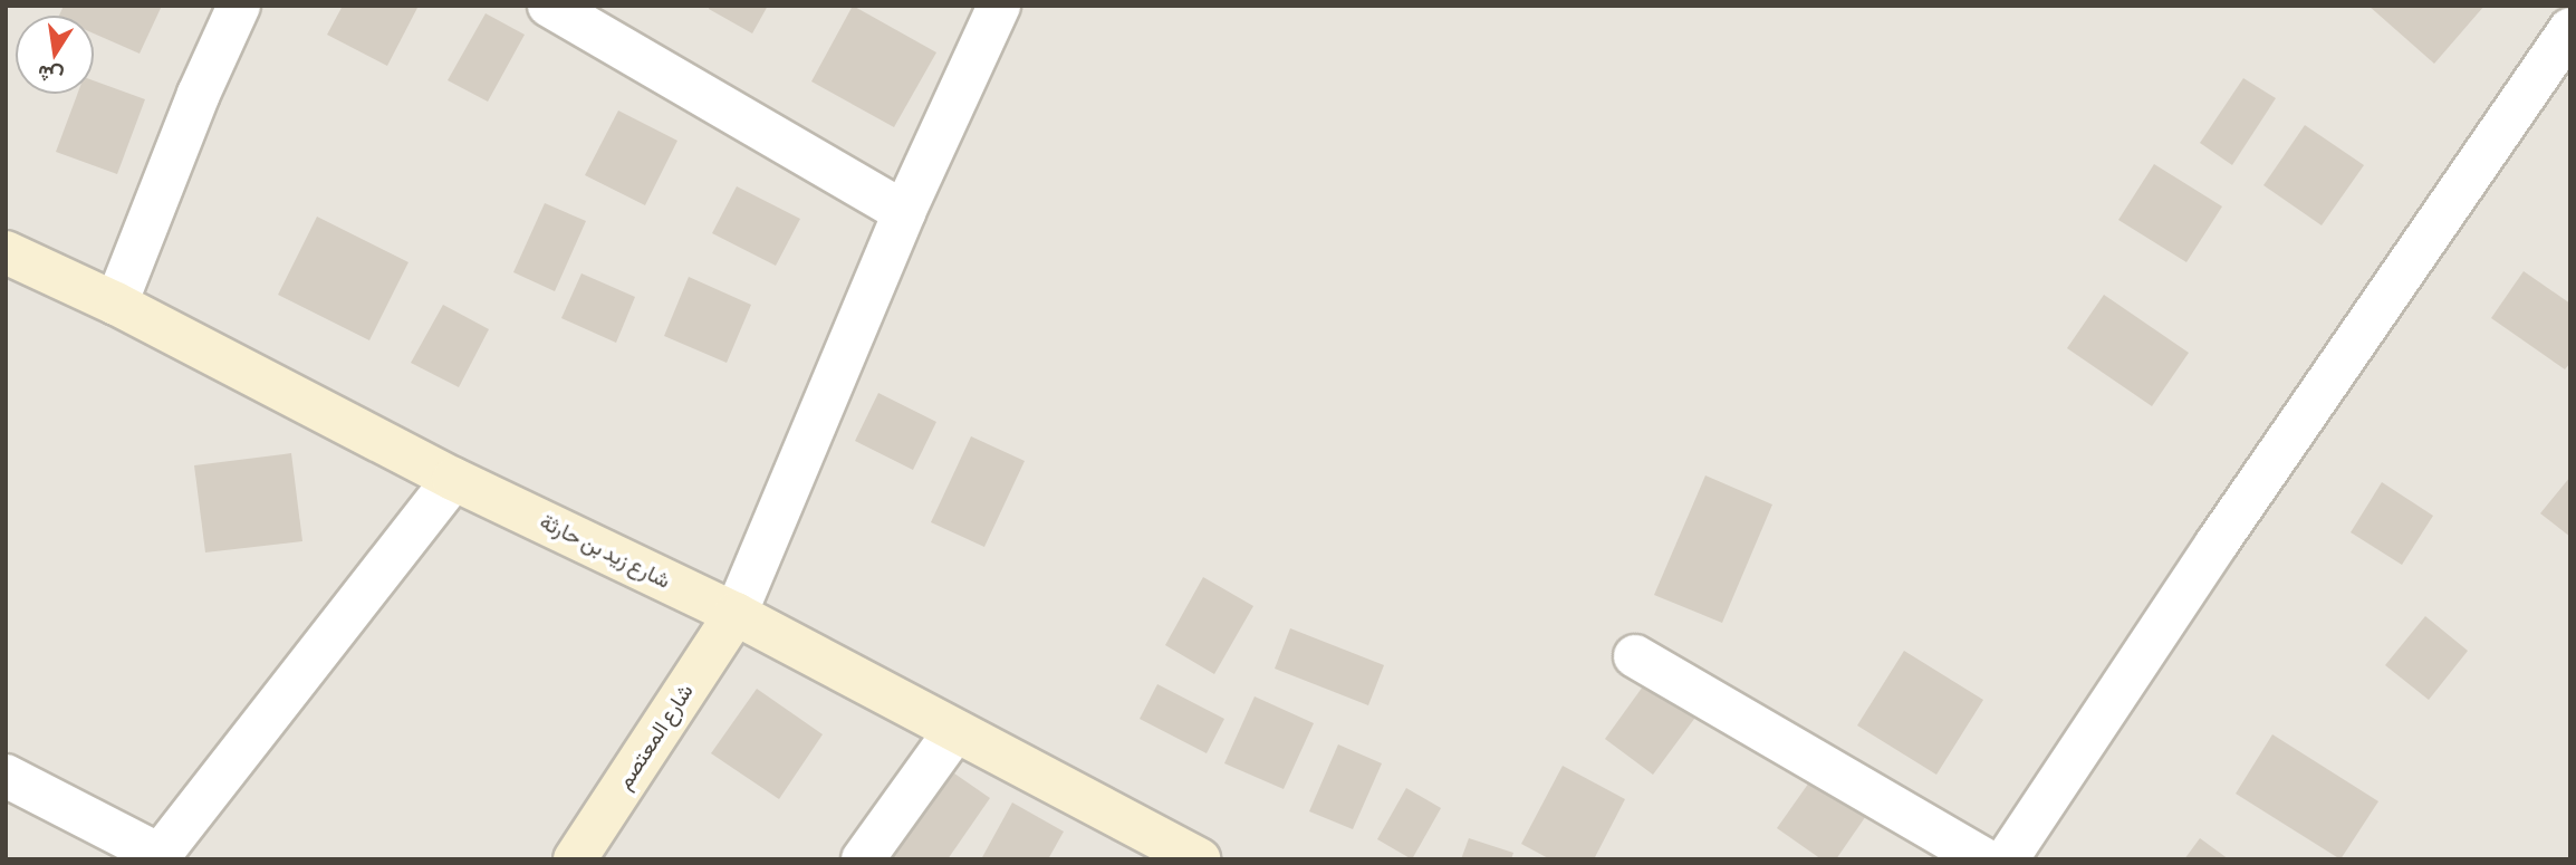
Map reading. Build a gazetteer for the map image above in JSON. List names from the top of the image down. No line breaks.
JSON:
{"streets":{"street":["شارع زيد بن حارثة","شارع المعتصم"]},"crossings":[["شارع زيد بن حارثة","شارع المعتصم"]],"north":"bottom"}
